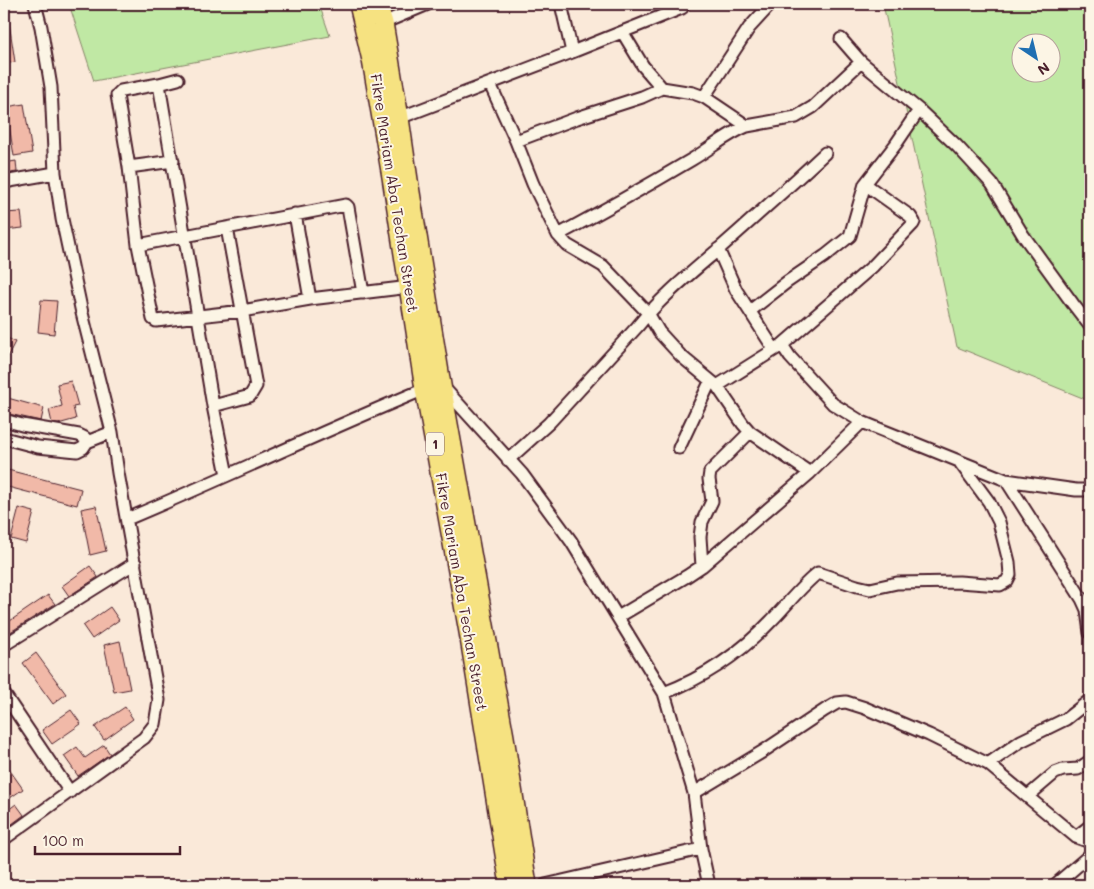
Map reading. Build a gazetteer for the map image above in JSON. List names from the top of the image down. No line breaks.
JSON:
{"streets":{"main road":["Fikre Mariam Aba Techan Street","1"]},"scale_bar":"100 m","north":"bottom right"}
